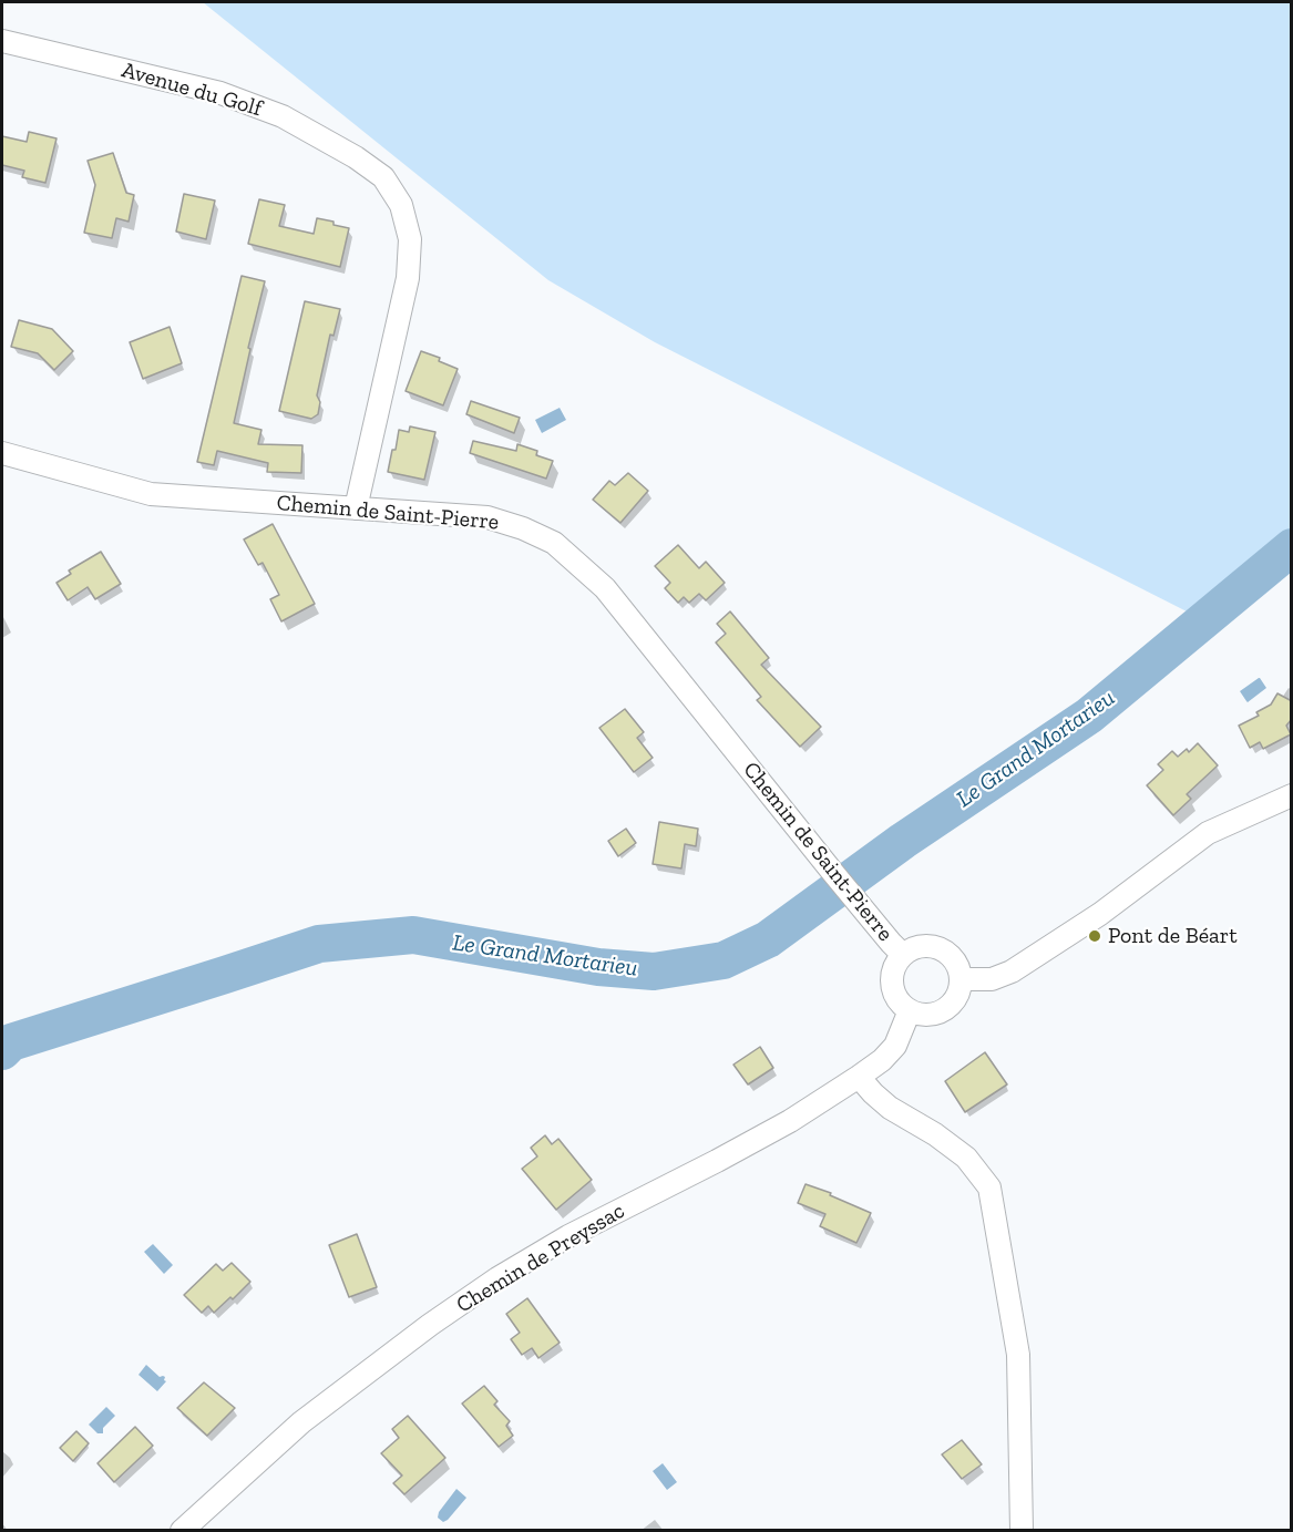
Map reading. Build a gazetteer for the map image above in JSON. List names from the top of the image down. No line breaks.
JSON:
{"streets":{"street":["Avenue du Golf","Chemin de Saint-Pierre","Chemin de Preyssac"]},"crossings":[["Avenue du Golf","Chemin de Saint-Pierre"],["Chemin de Saint-Pierre","Chemin de Preyssac"]],"water":["Le Grand Mortarieu"],"places":["Pont de Béart"]}
